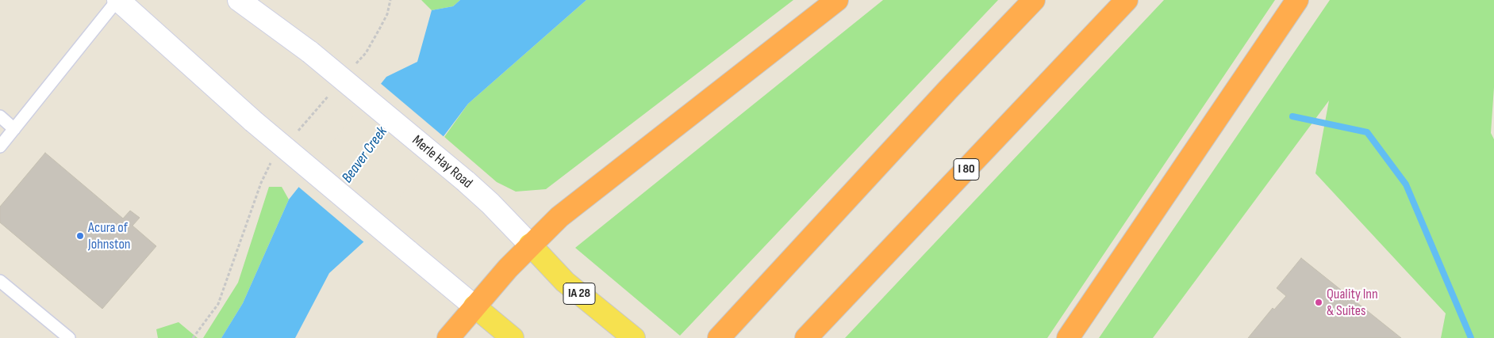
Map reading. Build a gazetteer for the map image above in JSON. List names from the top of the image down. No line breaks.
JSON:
{"streets":{"highway":["I 80"],"main road":["Merle Hay Road","IA 28"]},"water":["Beaver Creek"],"places":["Acura of Johnston","Quality Inn & Suites"]}
